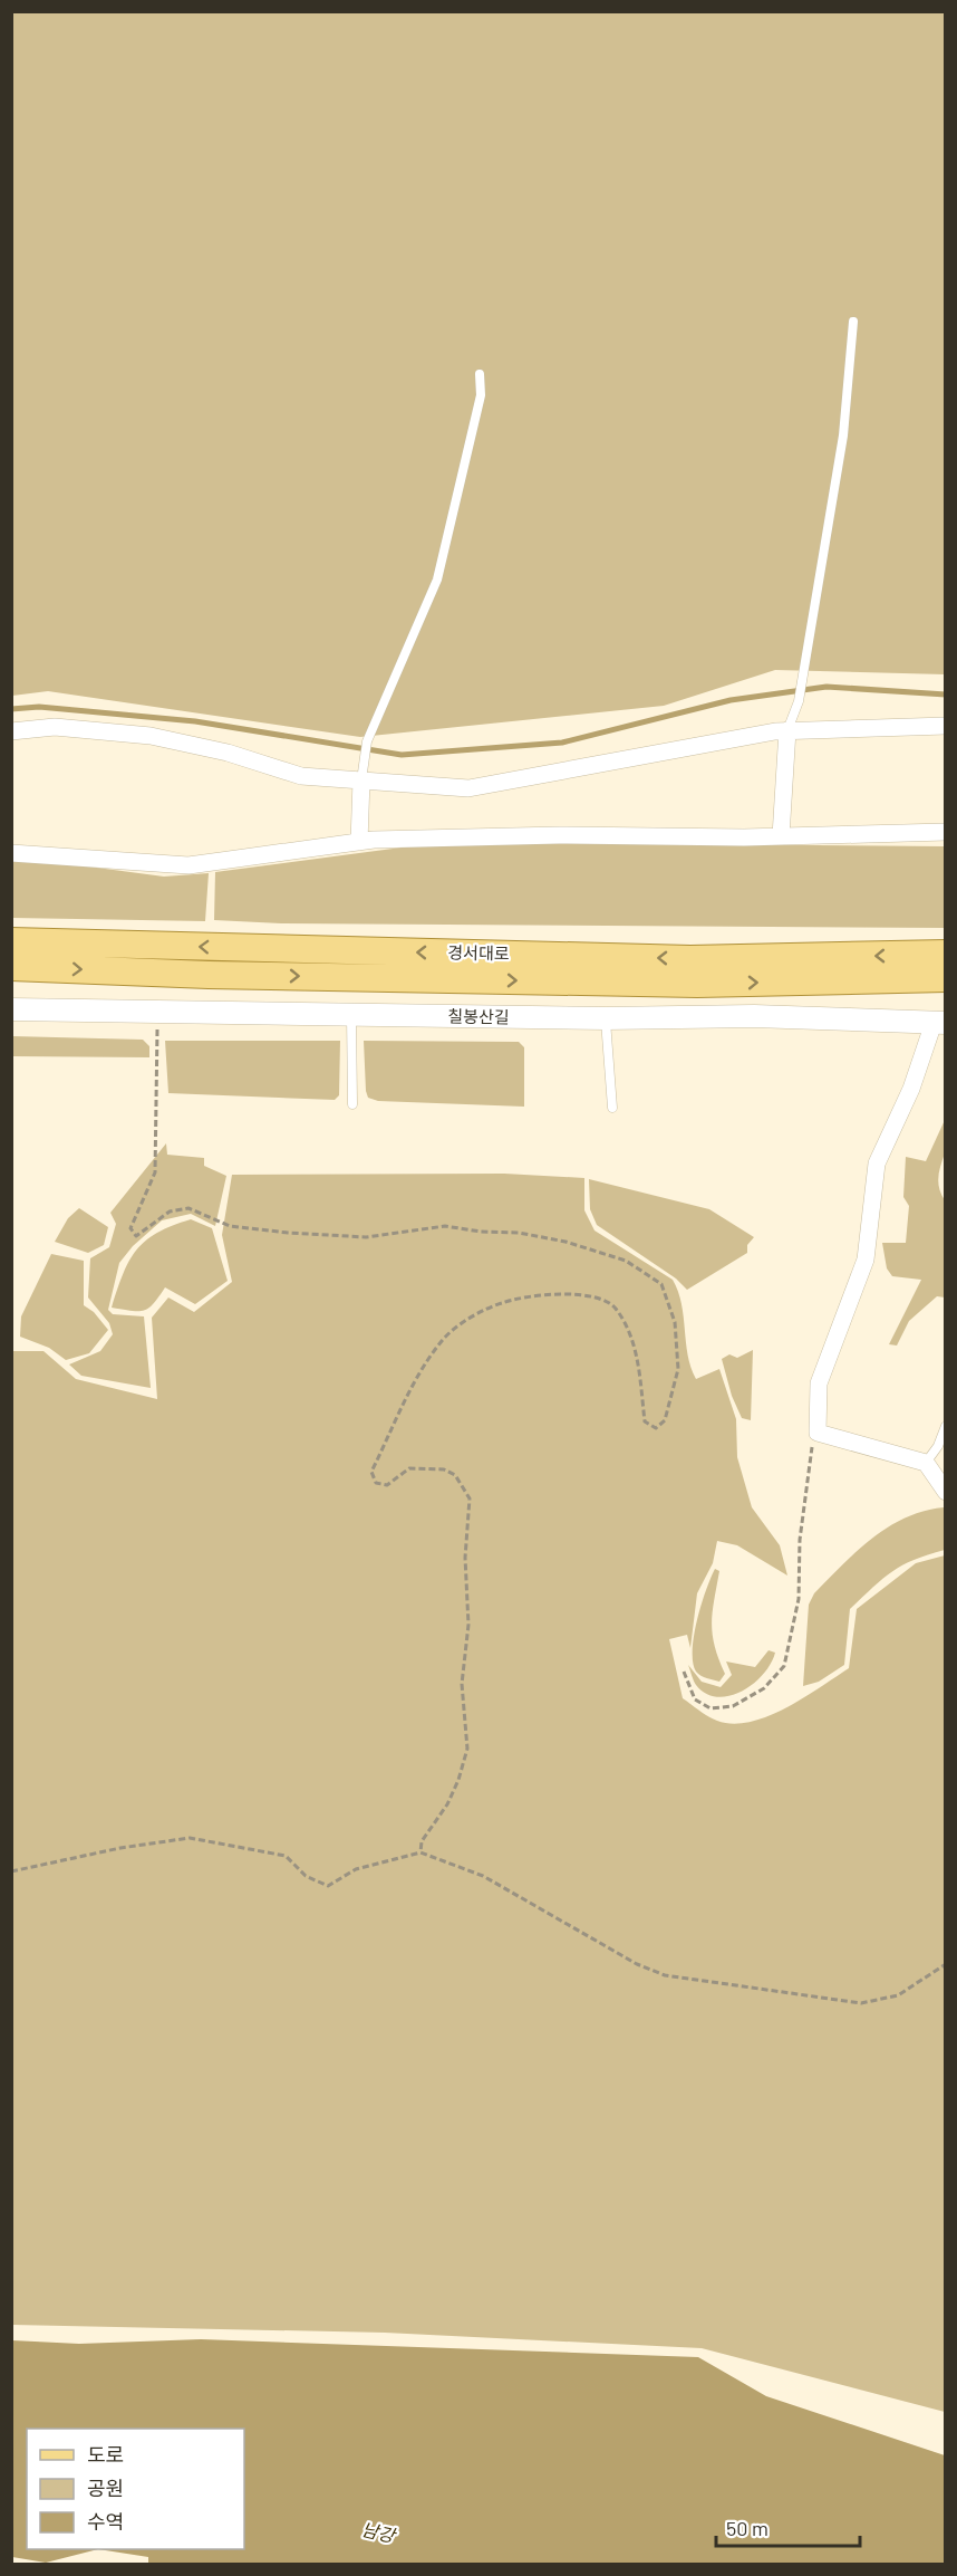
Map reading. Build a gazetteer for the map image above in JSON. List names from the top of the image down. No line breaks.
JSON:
{"streets":{"main road":["경서대로"],"street":["칠봉산길"]},"water":["남강"],"legend":["도로","공원","수역"],"scale_bar":"50 m"}
